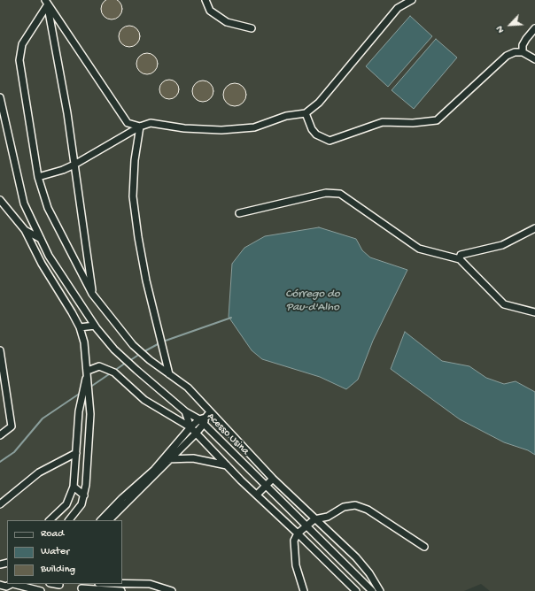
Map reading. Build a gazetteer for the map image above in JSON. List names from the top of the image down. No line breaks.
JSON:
{"streets":{"street":["Acesso Usina"]},"water":["Córrego do Pau-d'Alho"],"legend":["Road","Water","Building"],"north":"bottom left"}
